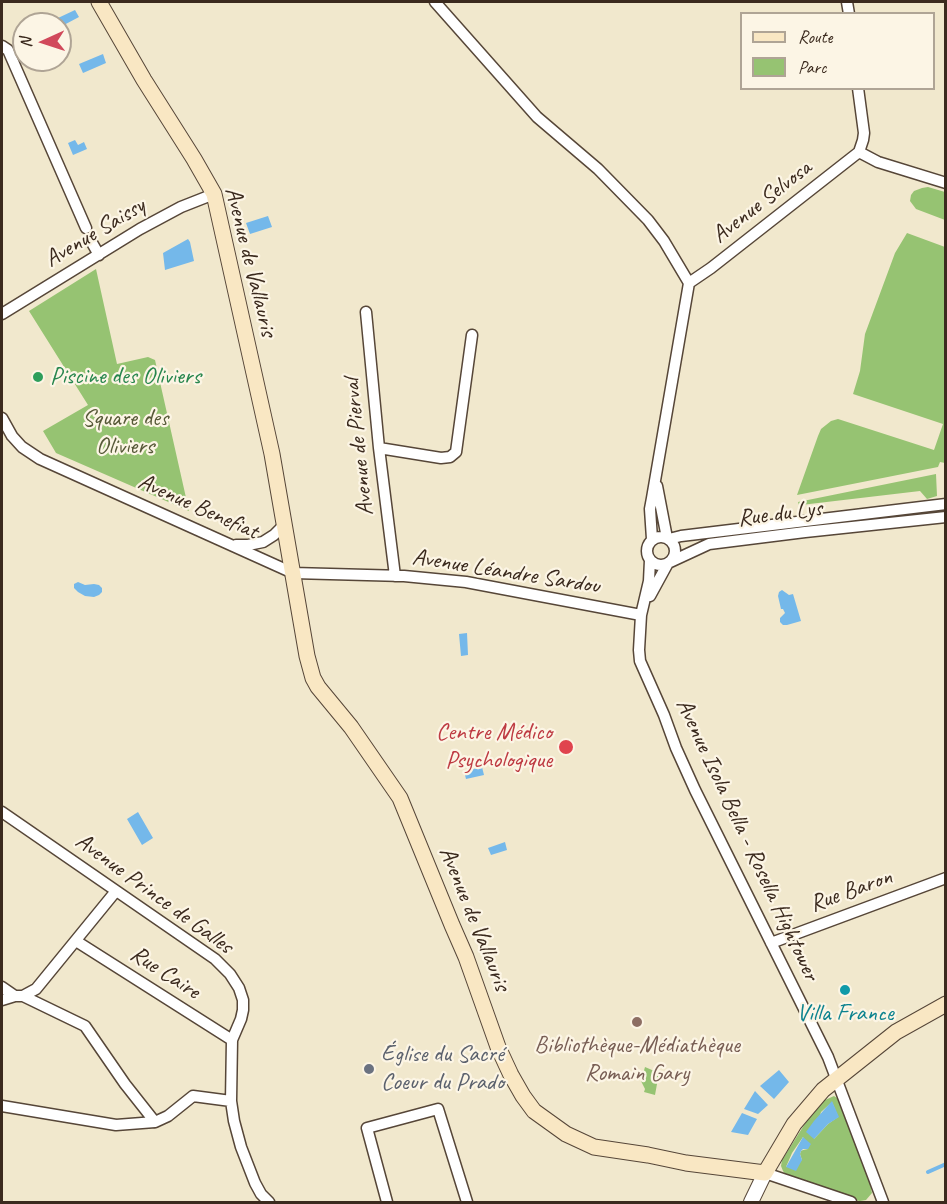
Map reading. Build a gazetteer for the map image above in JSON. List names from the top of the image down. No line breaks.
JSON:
{"streets":{"main road":["Avenue de Vallauris"],"street":["Avenue Selvosa","Avenue Saissy","Avenue de Pierval","Avenue Benefiat","Rue du Lys","Avenue Léandre Sardou","Avenue Isola Bella - Rosella Hightower","Rue Baron","Avenue Prince de Galles","Rue Caire"]},"crossings":[["Avenue Saissy","Avenue de Vallauris"],["Avenue de Vallauris","Avenue Benefiat"],["Avenue de Vallauris","Avenue Léandre Sardou"],["Avenue de Pierval","Avenue Léandre Sardou"],["Avenue Benefiat","Avenue Léandre Sardou"],["Rue du Lys","Avenue Isola Bella - Rosella Hightower"],["Avenue Léandre Sardou","Avenue Isola Bella - Rosella Hightower"],["Avenue Isola Bella - Rosella Hightower","Rue Baron"],["Avenue Prince de Galles","Rue Caire"]],"parks":["Square des Oliviers"],"places":["Piscine des Oliviers","Centre Médico Psychologique","Villa France","Bibliothèque-Médiathèque Romain Gary","Église du Sacré Coeur du Prado"],"legend":["Route","Parc"],"north":"left"}
